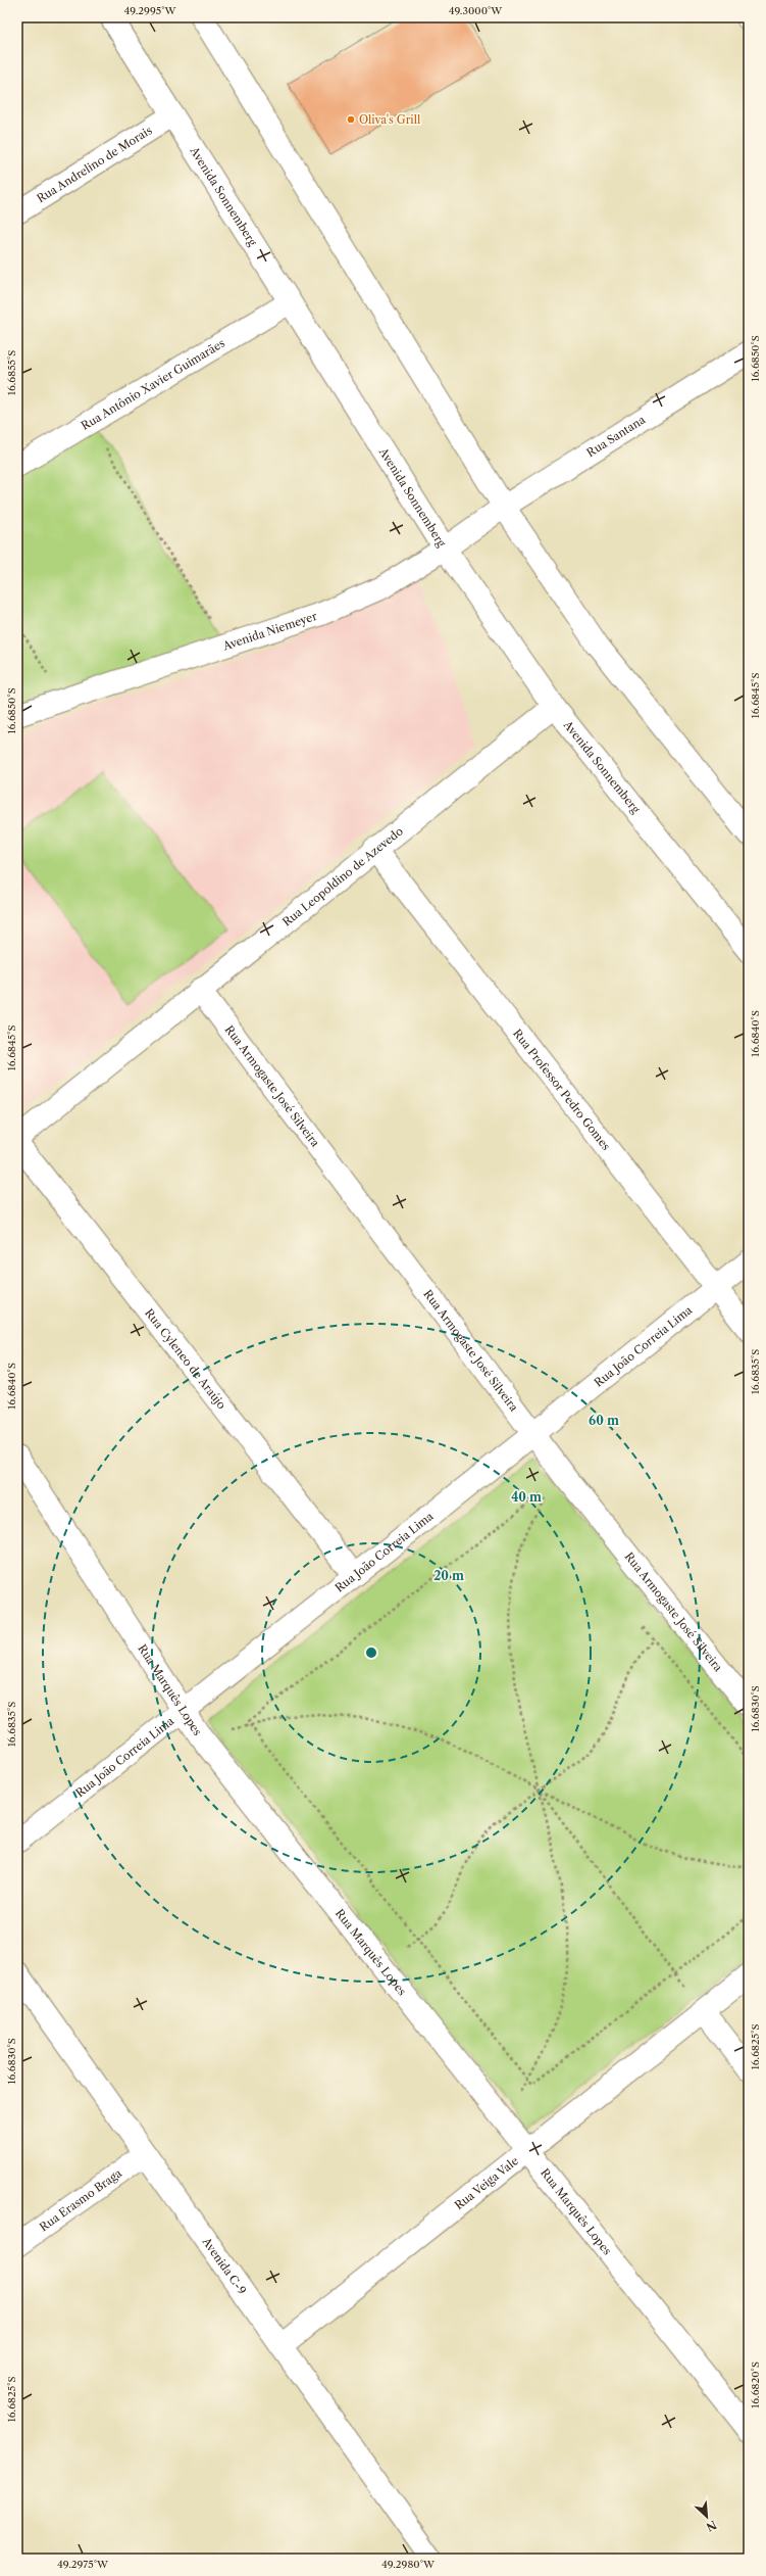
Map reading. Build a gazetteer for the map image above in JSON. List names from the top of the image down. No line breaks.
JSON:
{"streets":{"street":["Rua Andrelino de Morais","Avenida Sonnemberg","Rua Antônio Xavier Guimarães","Rua Santana","Avenida Niemeyer","Rua Leopoldino de Azevedo","Rua Armogaste José Silveira","Rua Professor Pedro Gomes","Rua João Correia Lima","Rua Cyleneo de Araújo","Rua Marquês Lopes","Rua Veiga Vale","Rua Erasmo Braga","Avenida C-9"]},"crossings":[["Rua Andrelino de Morais","Avenida Sonnemberg"],["Avenida Sonnemberg","Rua Antônio Xavier Guimarães"],["Avenida Sonnemberg","Avenida Niemeyer"],["Avenida Sonnemberg","Rua Leopoldino de Azevedo"],["Rua Santana","Avenida Niemeyer"],["Rua Leopoldino de Azevedo","Rua Armogaste José Silveira"],["Rua Leopoldino de Azevedo","Rua Professor Pedro Gomes"],["Rua Armogaste José Silveira","Rua João Correia Lima"],["Rua Professor Pedro Gomes","Rua João Correia Lima"],["Rua João Correia Lima","Rua Cyleneo de Araújo"],["Rua João Correia Lima","Rua Marquês Lopes"],["Rua Marquês Lopes","Rua Veiga Vale"],["Rua Veiga Vale","Avenida C-9"],["Rua Erasmo Braga","Avenida C-9"]],"places":["Oliva's Grill"],"north":"bottom right","coordinates":["49.2995°W","49.3000°W","16.6850°S","16.6855°S","16.6845°S","16.6840°S","16.6835°S","16.6830°S","16.6825°S","16.6820°S","49.2975°W","49.2980°W"],"rings":["60 m","40 m","20 m"]}
